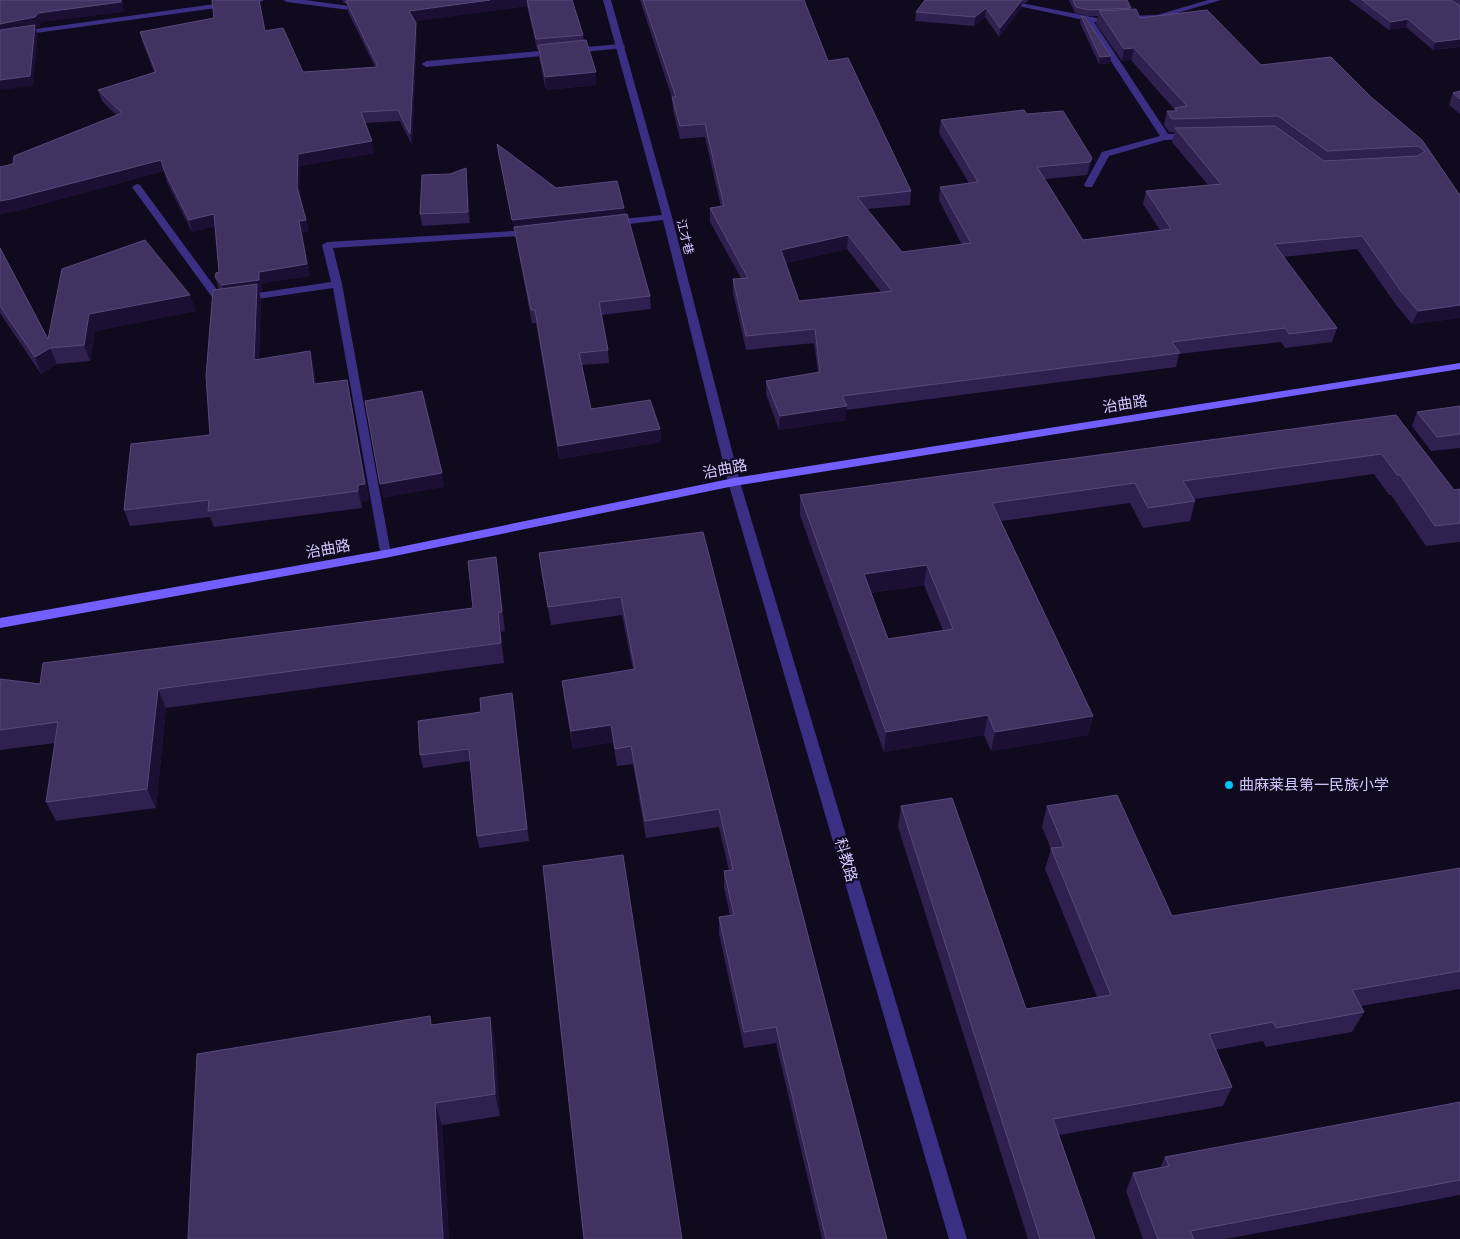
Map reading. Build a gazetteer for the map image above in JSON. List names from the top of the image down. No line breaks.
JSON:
{"streets":{"main road":["治曲路"],"street":["江才巷","科教路"]},"crossings":[["江才巷","治曲路"],["江才巷","科教路"],["治曲路","科教路"]],"places":["曲麻莱县第一民族小学"]}
